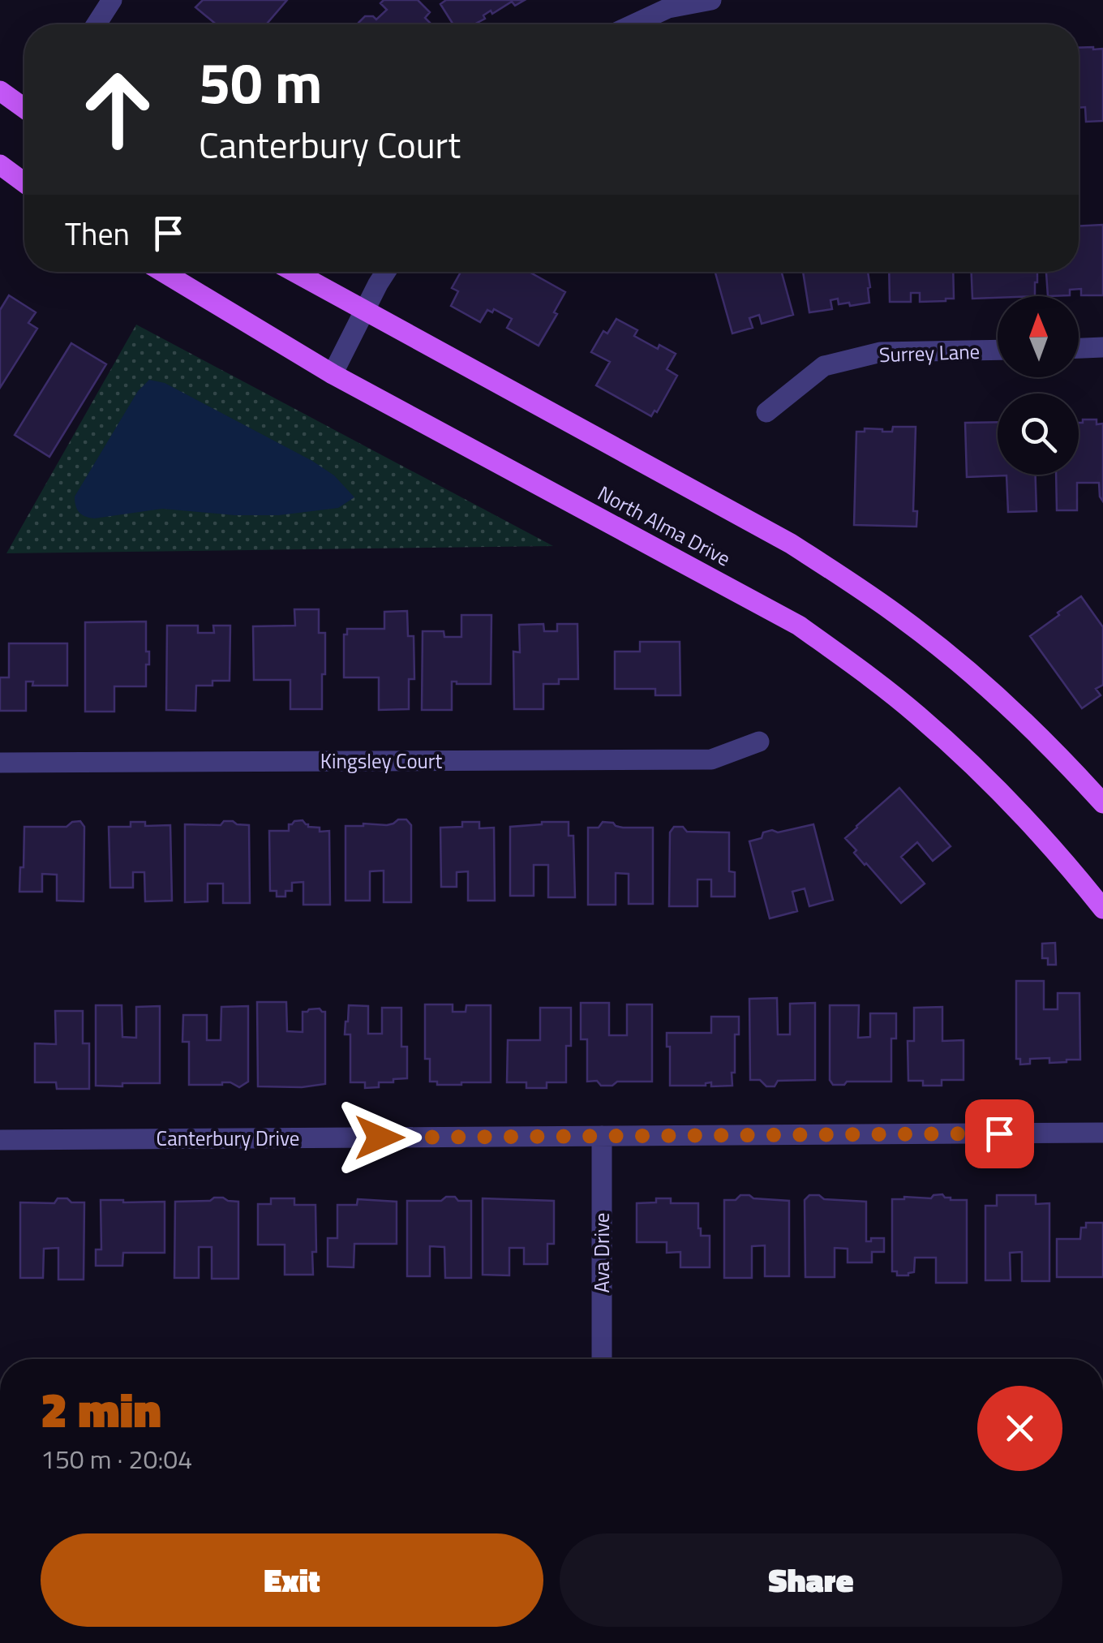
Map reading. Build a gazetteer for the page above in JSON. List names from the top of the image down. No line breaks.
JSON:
{"streets":{"main road":["North Alma Drive"],"street":["Surrey Lane","Kingsley Court","Canterbury Drive","Ava Drive"]},"crossings":[["Canterbury Drive","Ava Drive"]],"north":"top","page":{"turn":["50 m","Canterbury Court"],"then":"Then","heading":["2 min","150 m · 20:04"],"buttons":["Exit","Share"]}}
